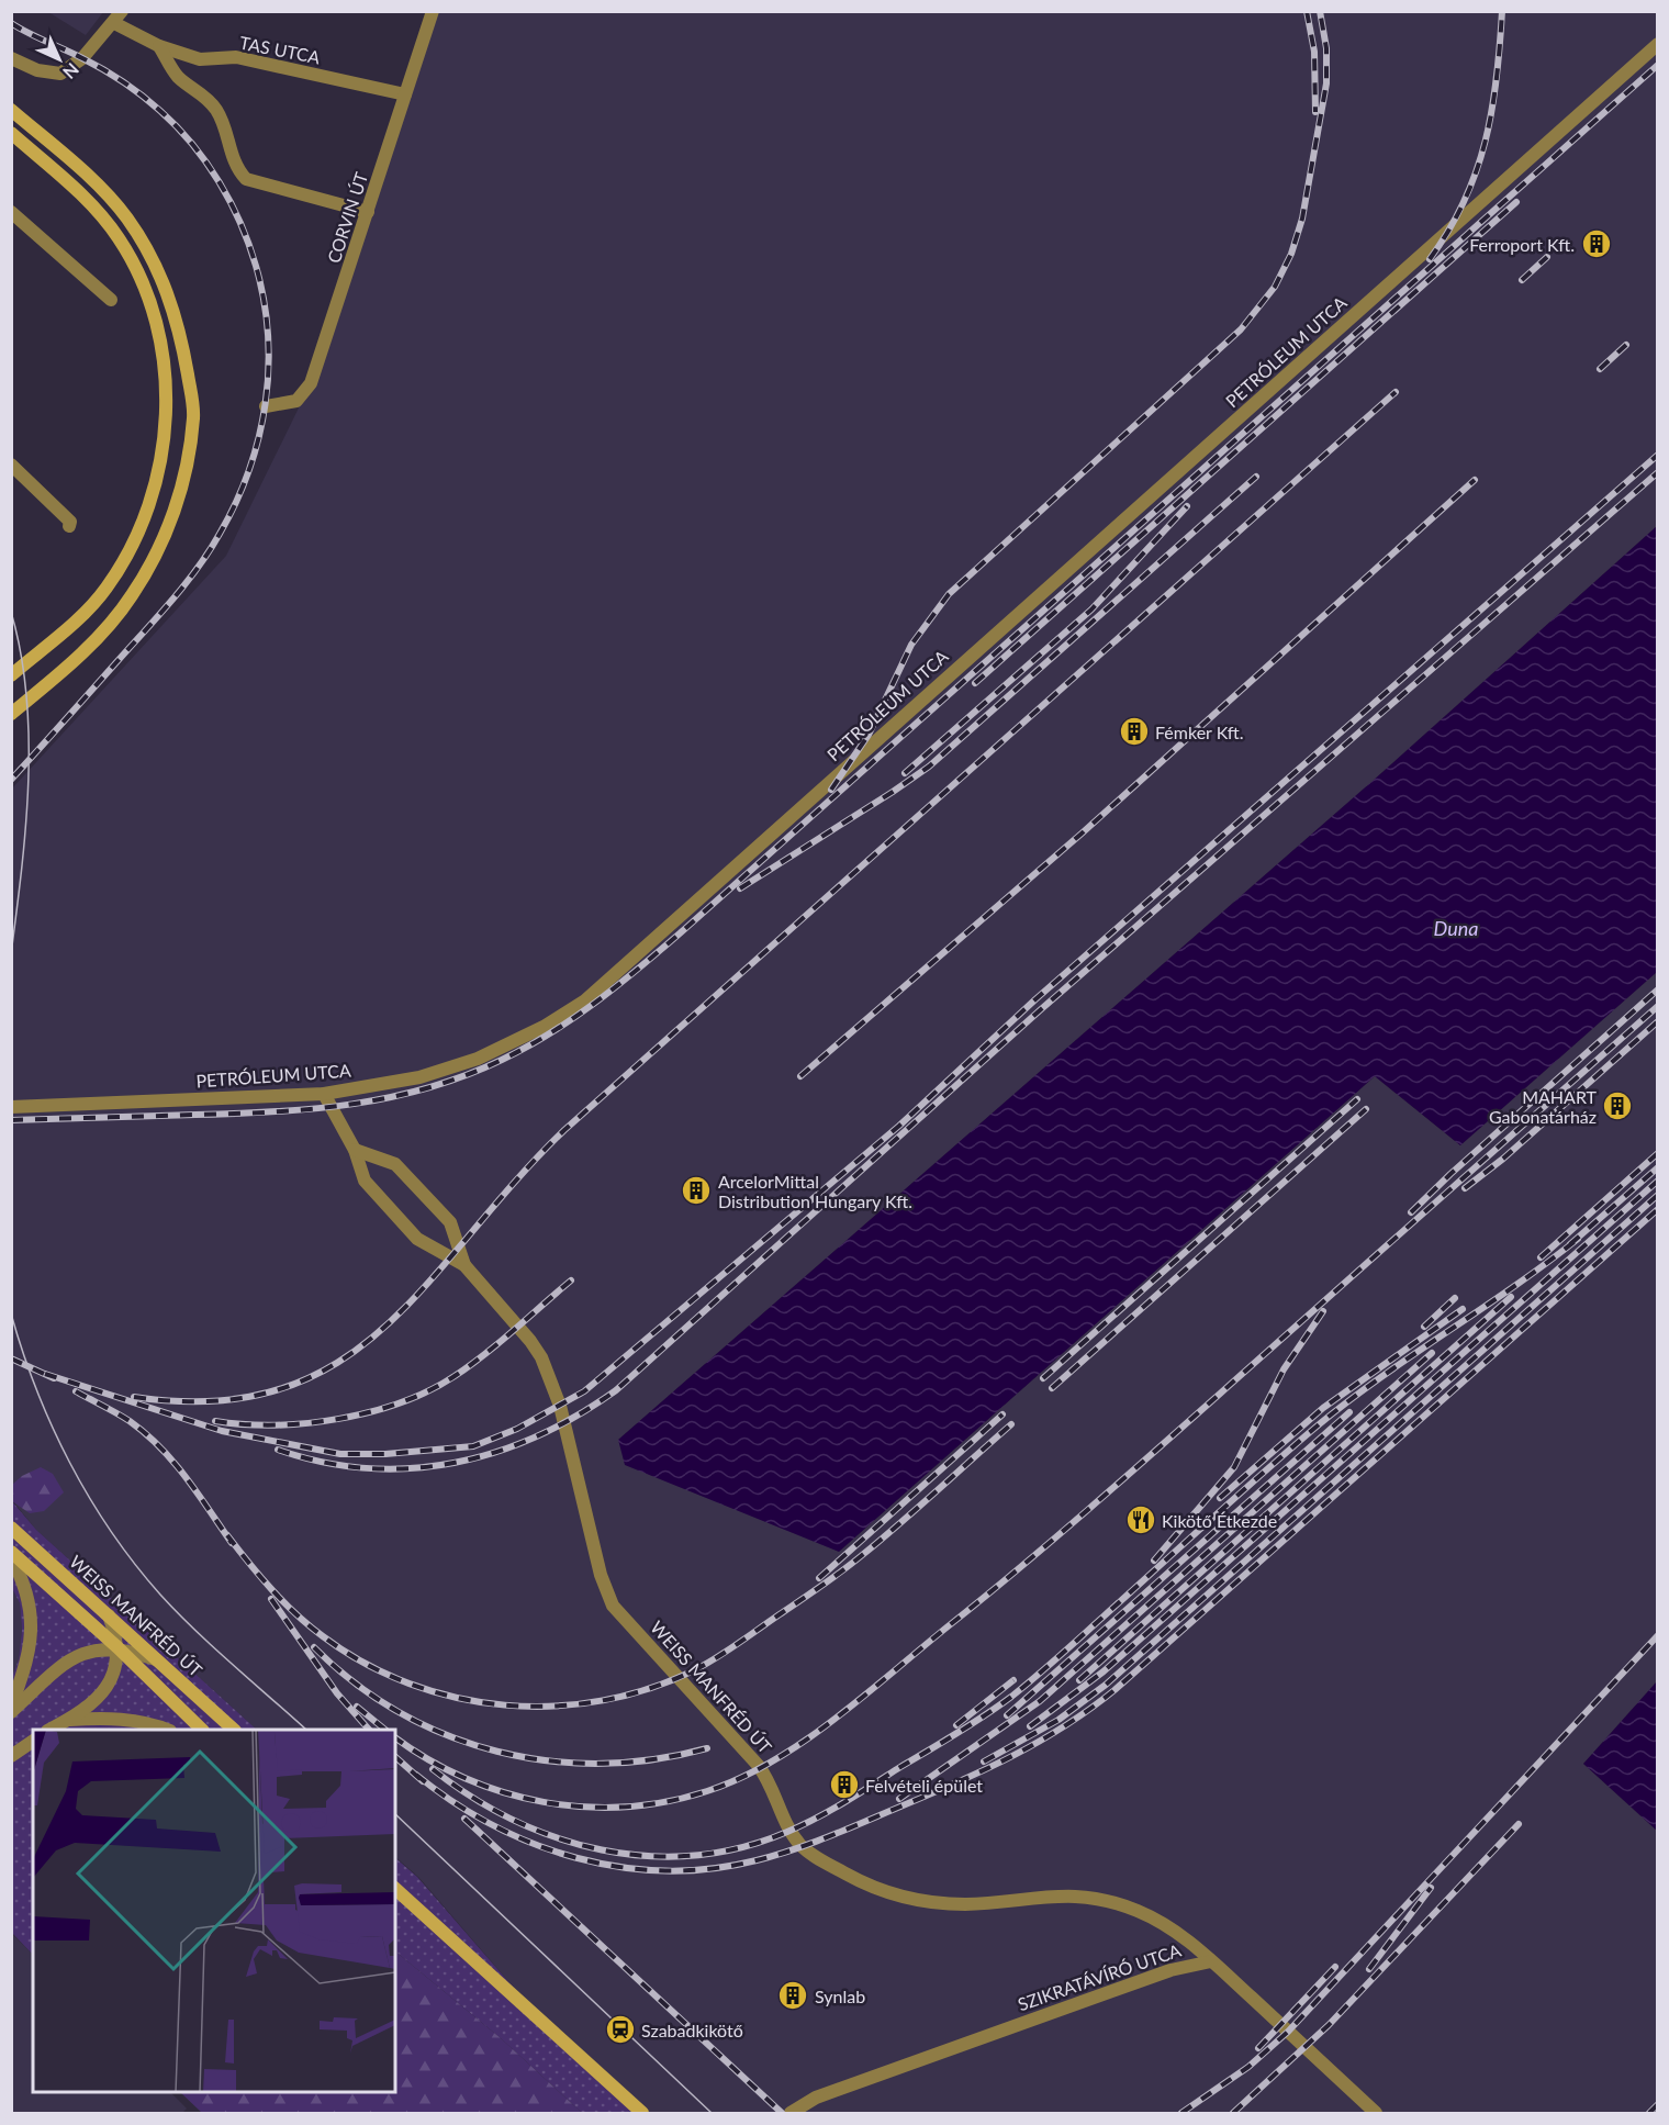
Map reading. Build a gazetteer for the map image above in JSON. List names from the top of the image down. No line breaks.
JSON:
{"streets":{"main road":["WEISS MANFRÉD ÚT"],"street":["TAS UTCA","CORVIN ÚT","PETRÓLEUM UTCA","SZIKRATÁVÍRÓ UTCA"]},"crossings":[["TAS UTCA","CORVIN ÚT"],["PETRÓLEUM UTCA","WEISS MANFRÉD ÚT"],["WEISS MANFRÉD ÚT","SZIKRATÁVÍRÓ UTCA"]],"water":["Duna"],"places":{"building":["Ferroport Kft.","Fémker Kft.","MAHART Gabonatárház","ArcelorMittal Distribution Hungary Kft.","Felvételi épület","Synlab"],"restaurant":["Kikötő Étkezde"],"station":["Szabadkikötő"]},"north":"bottom right"}
